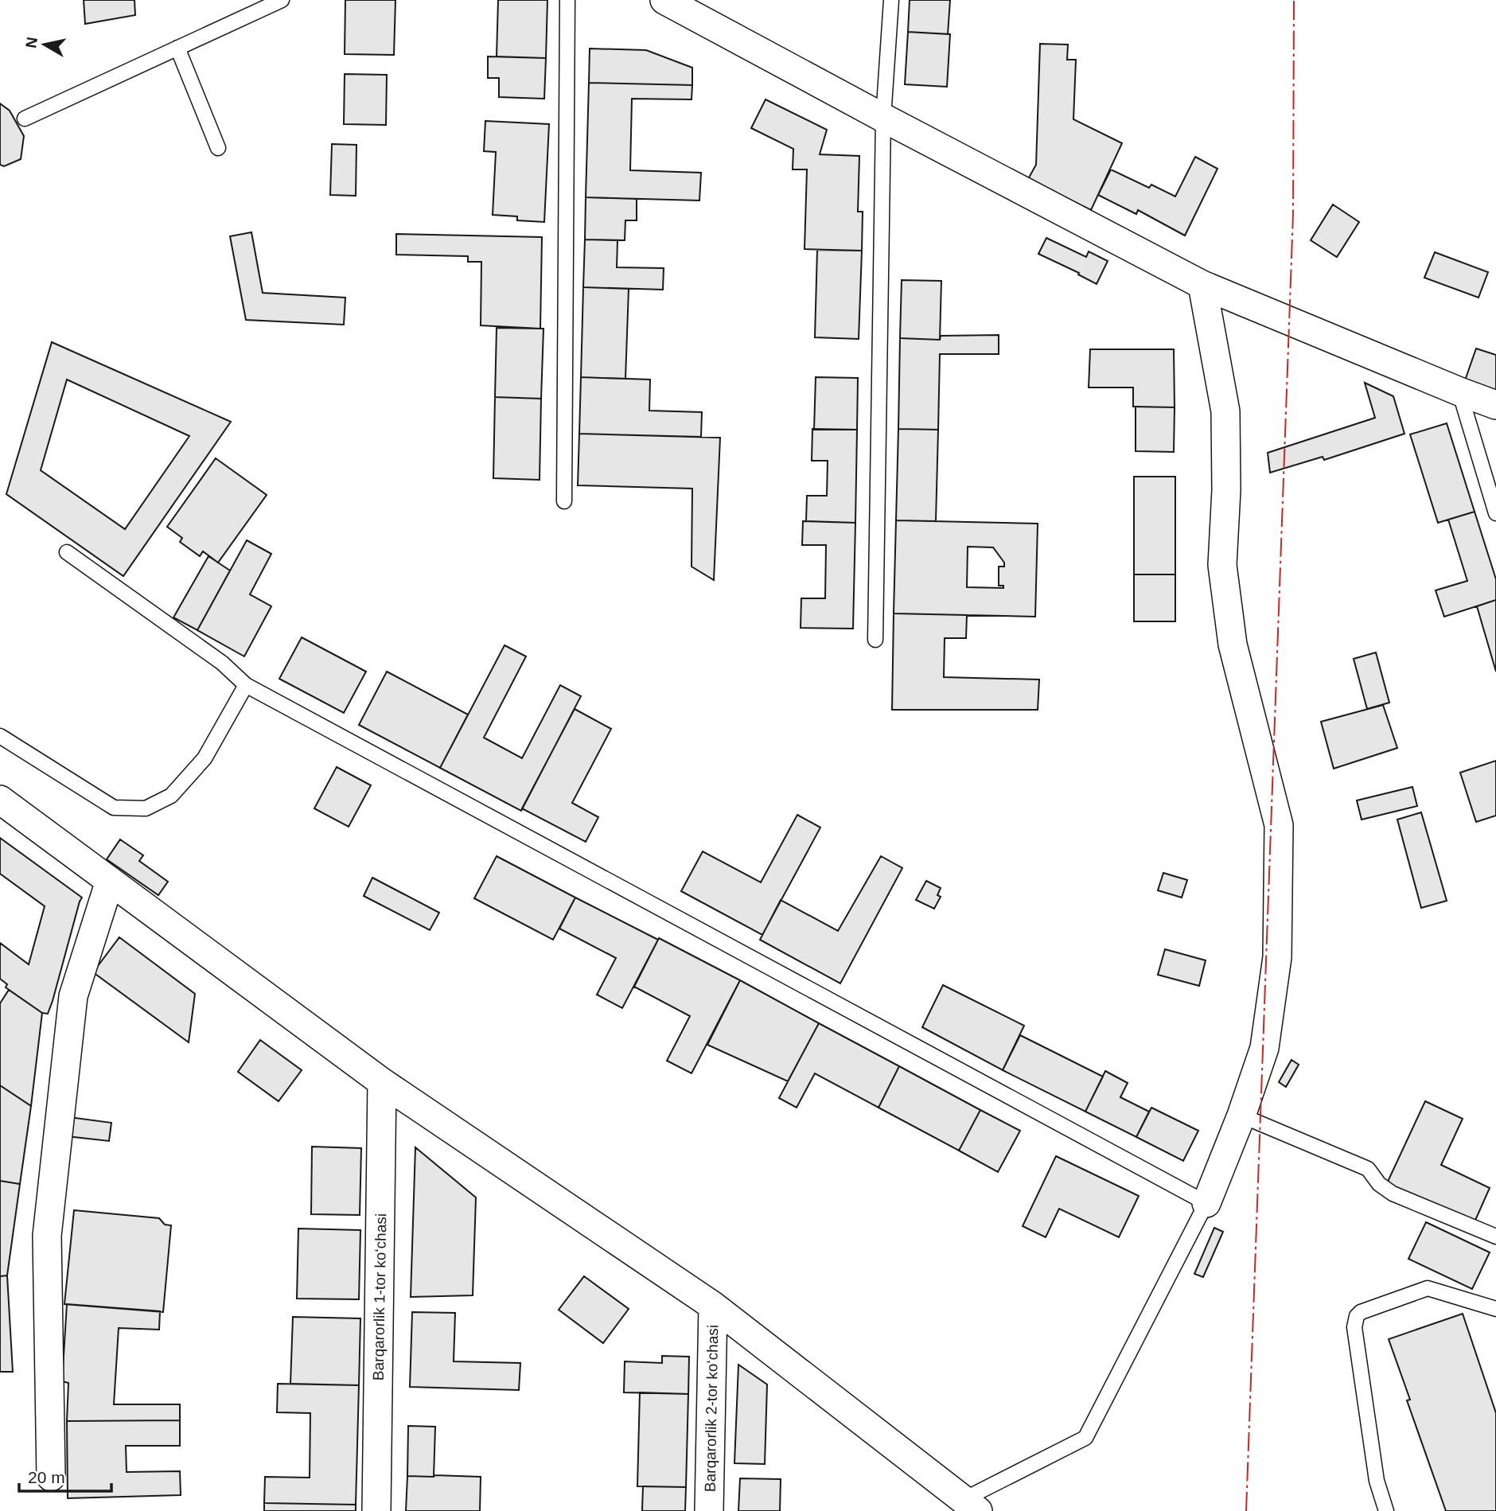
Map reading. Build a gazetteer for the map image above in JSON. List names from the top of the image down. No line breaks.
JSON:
{"streets":{"street":["Barqarorlik 1-tor koʻchasi","Barqarorlik 2-tor koʻchasi"]},"scale_bar":"20 m","north":"left"}
